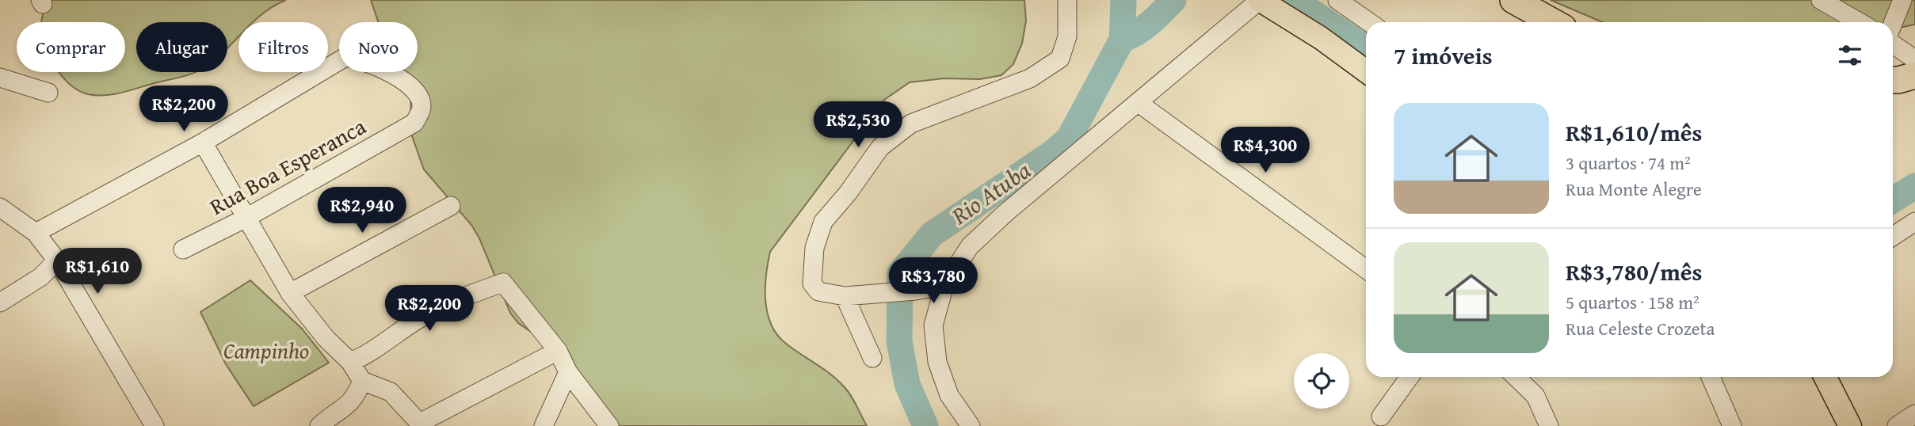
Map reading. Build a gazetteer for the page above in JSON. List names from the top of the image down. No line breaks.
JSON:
{"streets":{"street":["Rua Boa Esperanca"]},"water":["Rio Atuba"],"parks":["Campinho"],"page":{"chip":["Comprar","Alugar","Filtros","Novo"],"heading":"7 imóveis","price":["R$2,200","R$2,530","R$4,300","R$2,940","R$1,610","R$3,780","R$2,200"],"list":[{"name":"R$1,610/mês","note":"3 quartos · 74 m² · Rua Monte Alegre"},{"name":"R$3,780/mês","note":"5 quartos · 158 m² · Rua Celeste Crozeta"}]}}
